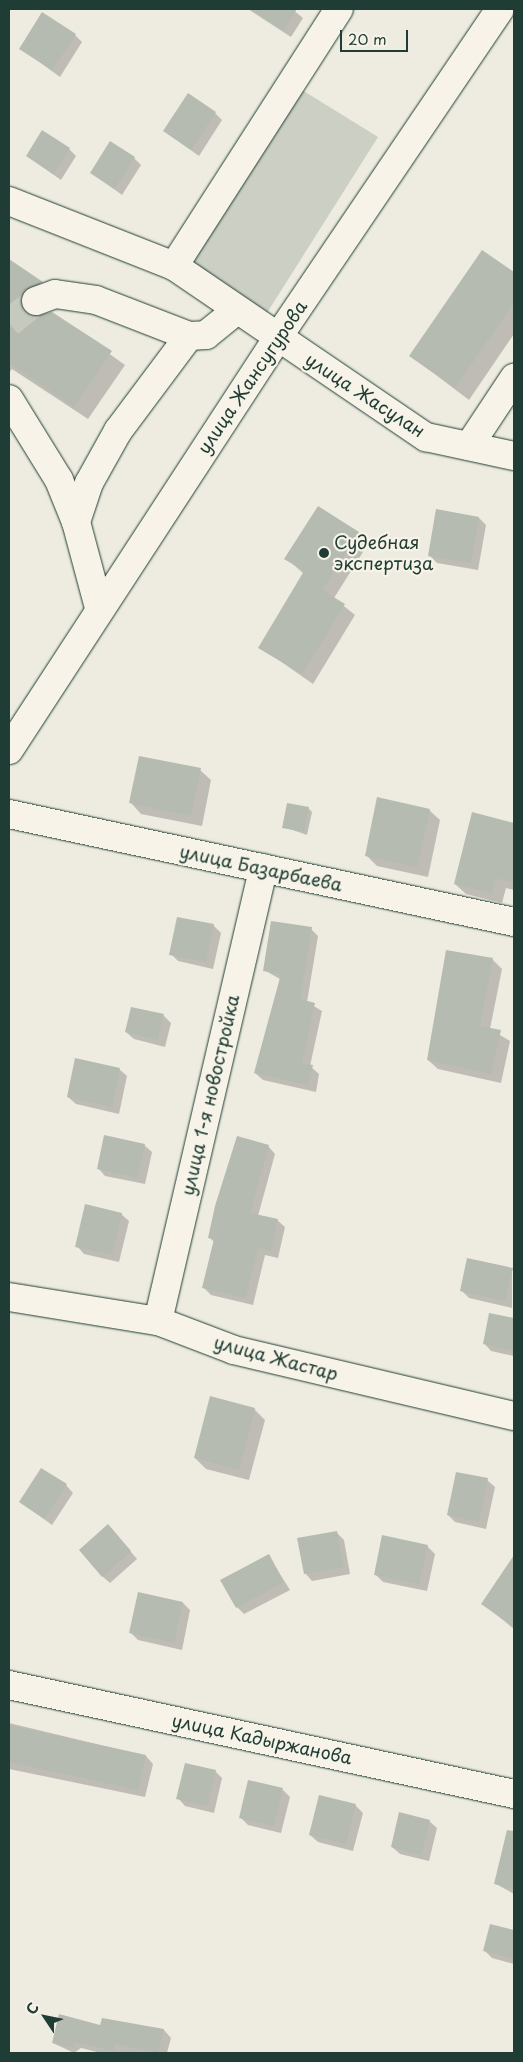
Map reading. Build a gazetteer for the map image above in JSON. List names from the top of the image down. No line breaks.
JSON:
{"streets":{"street":["улица Жансугурова","улица Жасулан","улица Базарбаева","улица 1-я новостройка","улица Жастар","улица Кадыржанова"]},"crossings":[["улица Жансугурова","улица Жасулан"],["улица Базарбаева","улица 1-я новостройка"],["улица 1-я новостройка","улица Жастар"]],"places":["Судебная экспертиза"],"scale_bar":"20 m","north":"top left"}
